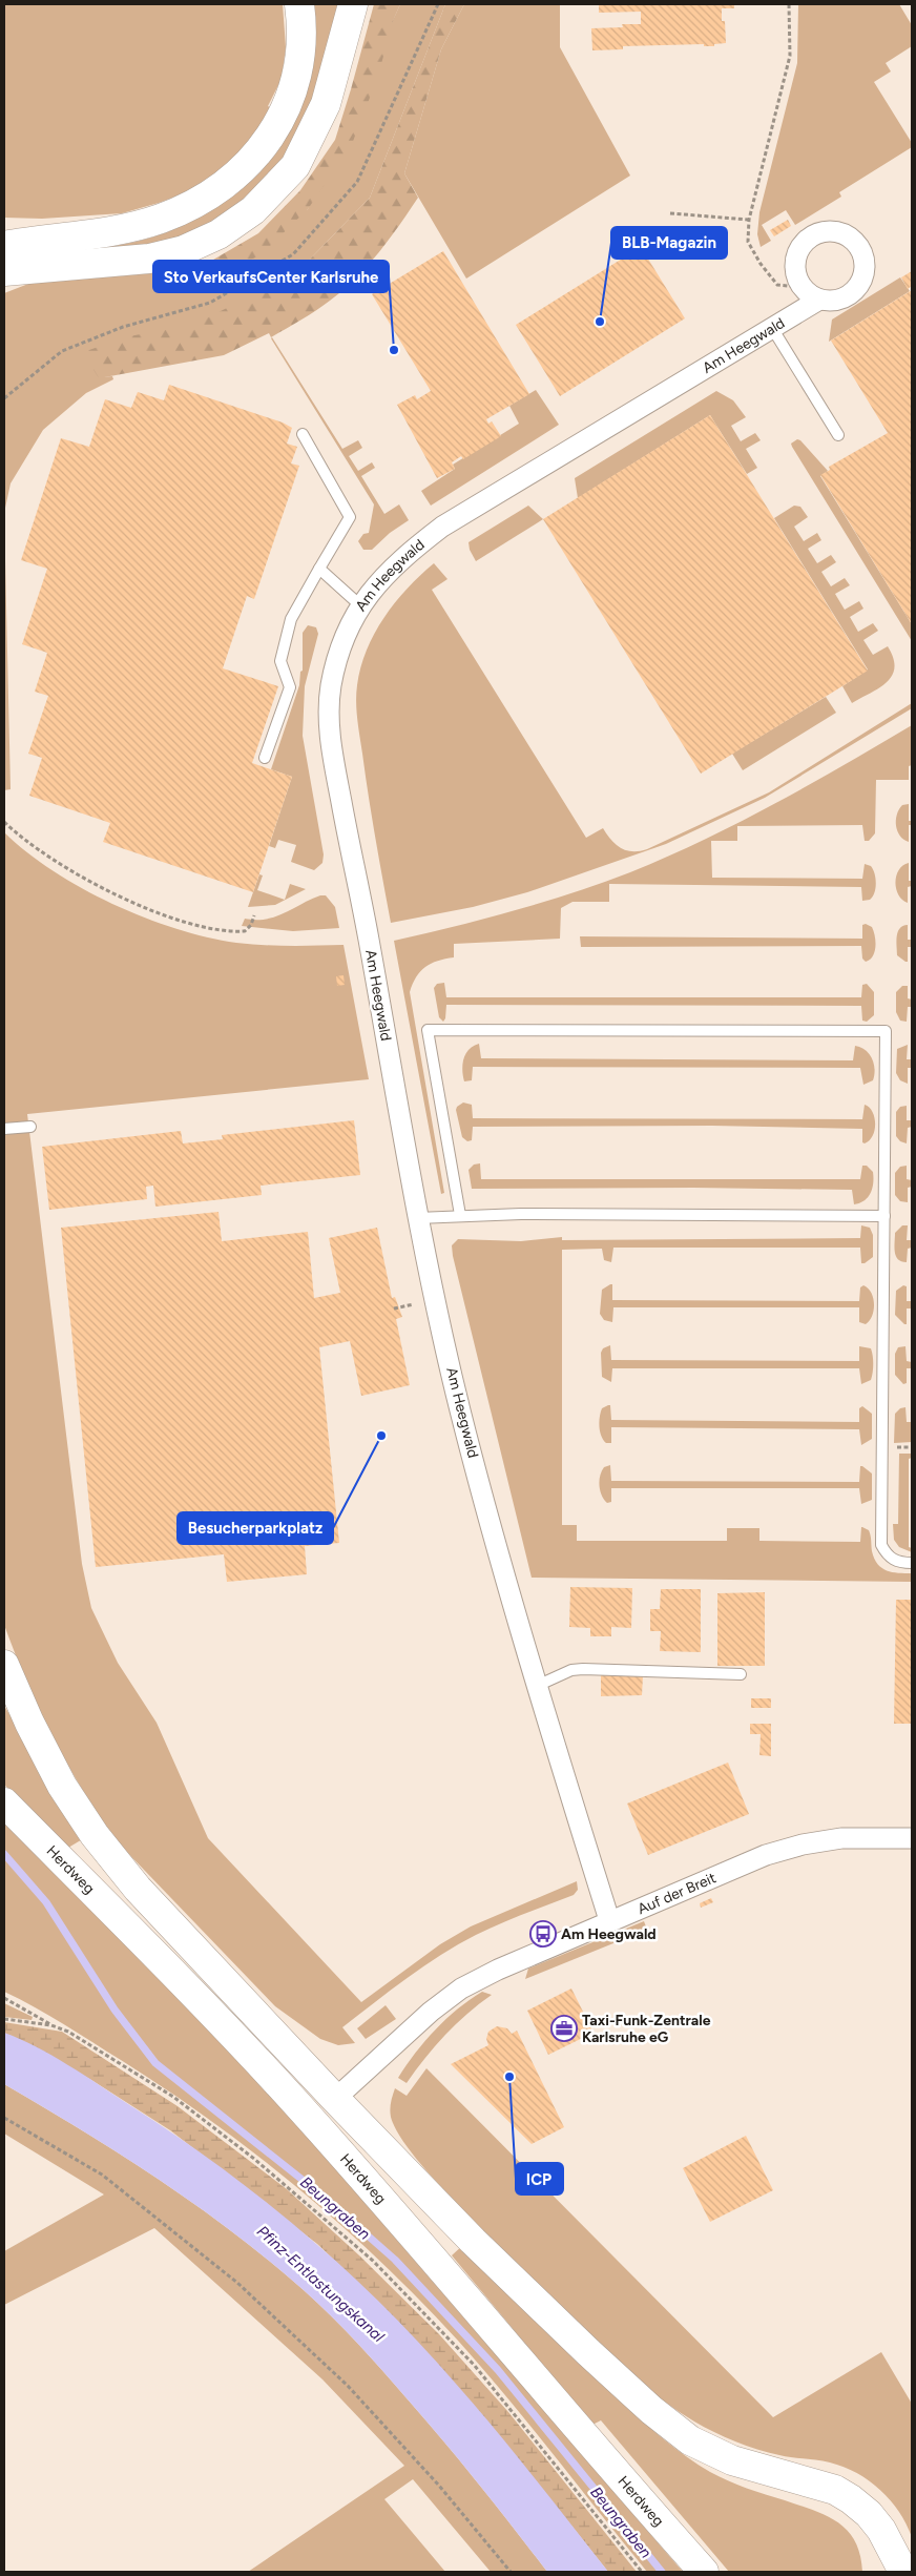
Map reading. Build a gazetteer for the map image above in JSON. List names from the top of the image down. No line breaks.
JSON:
{"streets":{"main road":["Herdweg"],"street":["Am Heegwald","Auf der Breit"]},"crossings":[["Am Heegwald","Auf der Breit"]],"water":["Beungraben","Pfinz-Entlastungskanal"],"places":{"other":["BLB-Magazin","Sto VerkaufsCenter Karlsruhe","Besucherparkplatz","ICP"],"bus stop":["Am Heegwald"],"office":["Taxi-Funk-Zentrale Karlsruhe eG"]}}
